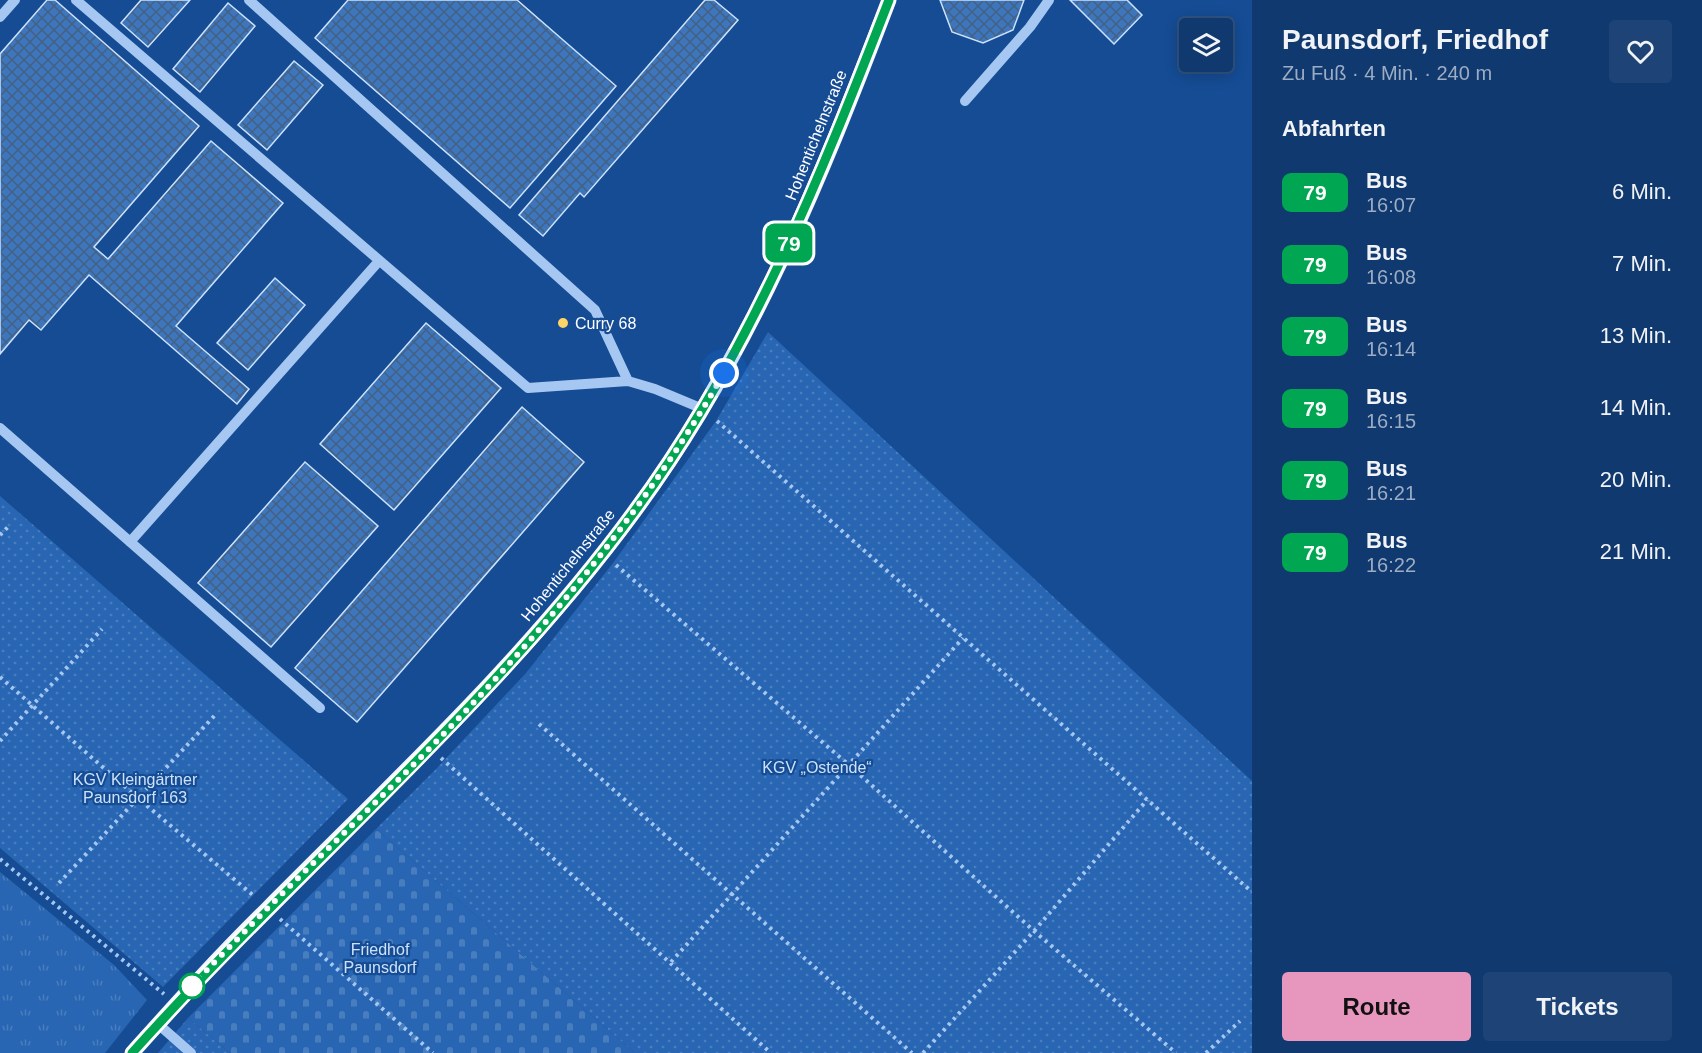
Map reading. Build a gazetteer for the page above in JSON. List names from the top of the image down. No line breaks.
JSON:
{"streets":{"main road":["Hohentichelnstraße"]},"parks":["KGV „Ostende“","KGV Kleingärtner Paunsdorf 163","Friedhof Paunsdorf"],"places":["Curry 68"],"lines":["bus line 79"],"page":{"on_map":"79","heading":[["Paunsdorf, Friedhof","Zu Fuß · 4 Min. · 240 m"],"Abfahrten"],"list":[{"mark":"79","name":"Bus","note":"16:07","value":"6 Min."},{"mark":"79","name":"Bus","note":"16:08","value":"7 Min."},{"mark":"79","name":"Bus","note":"16:14","value":"13 Min."},{"mark":"79","name":"Bus","note":"16:15","value":"14 Min."},{"mark":"79","name":"Bus","note":"16:21","value":"20 Min."},{"mark":"79","name":"Bus","note":"16:22","value":"21 Min."}],"buttons":["Route","Tickets"]}}
